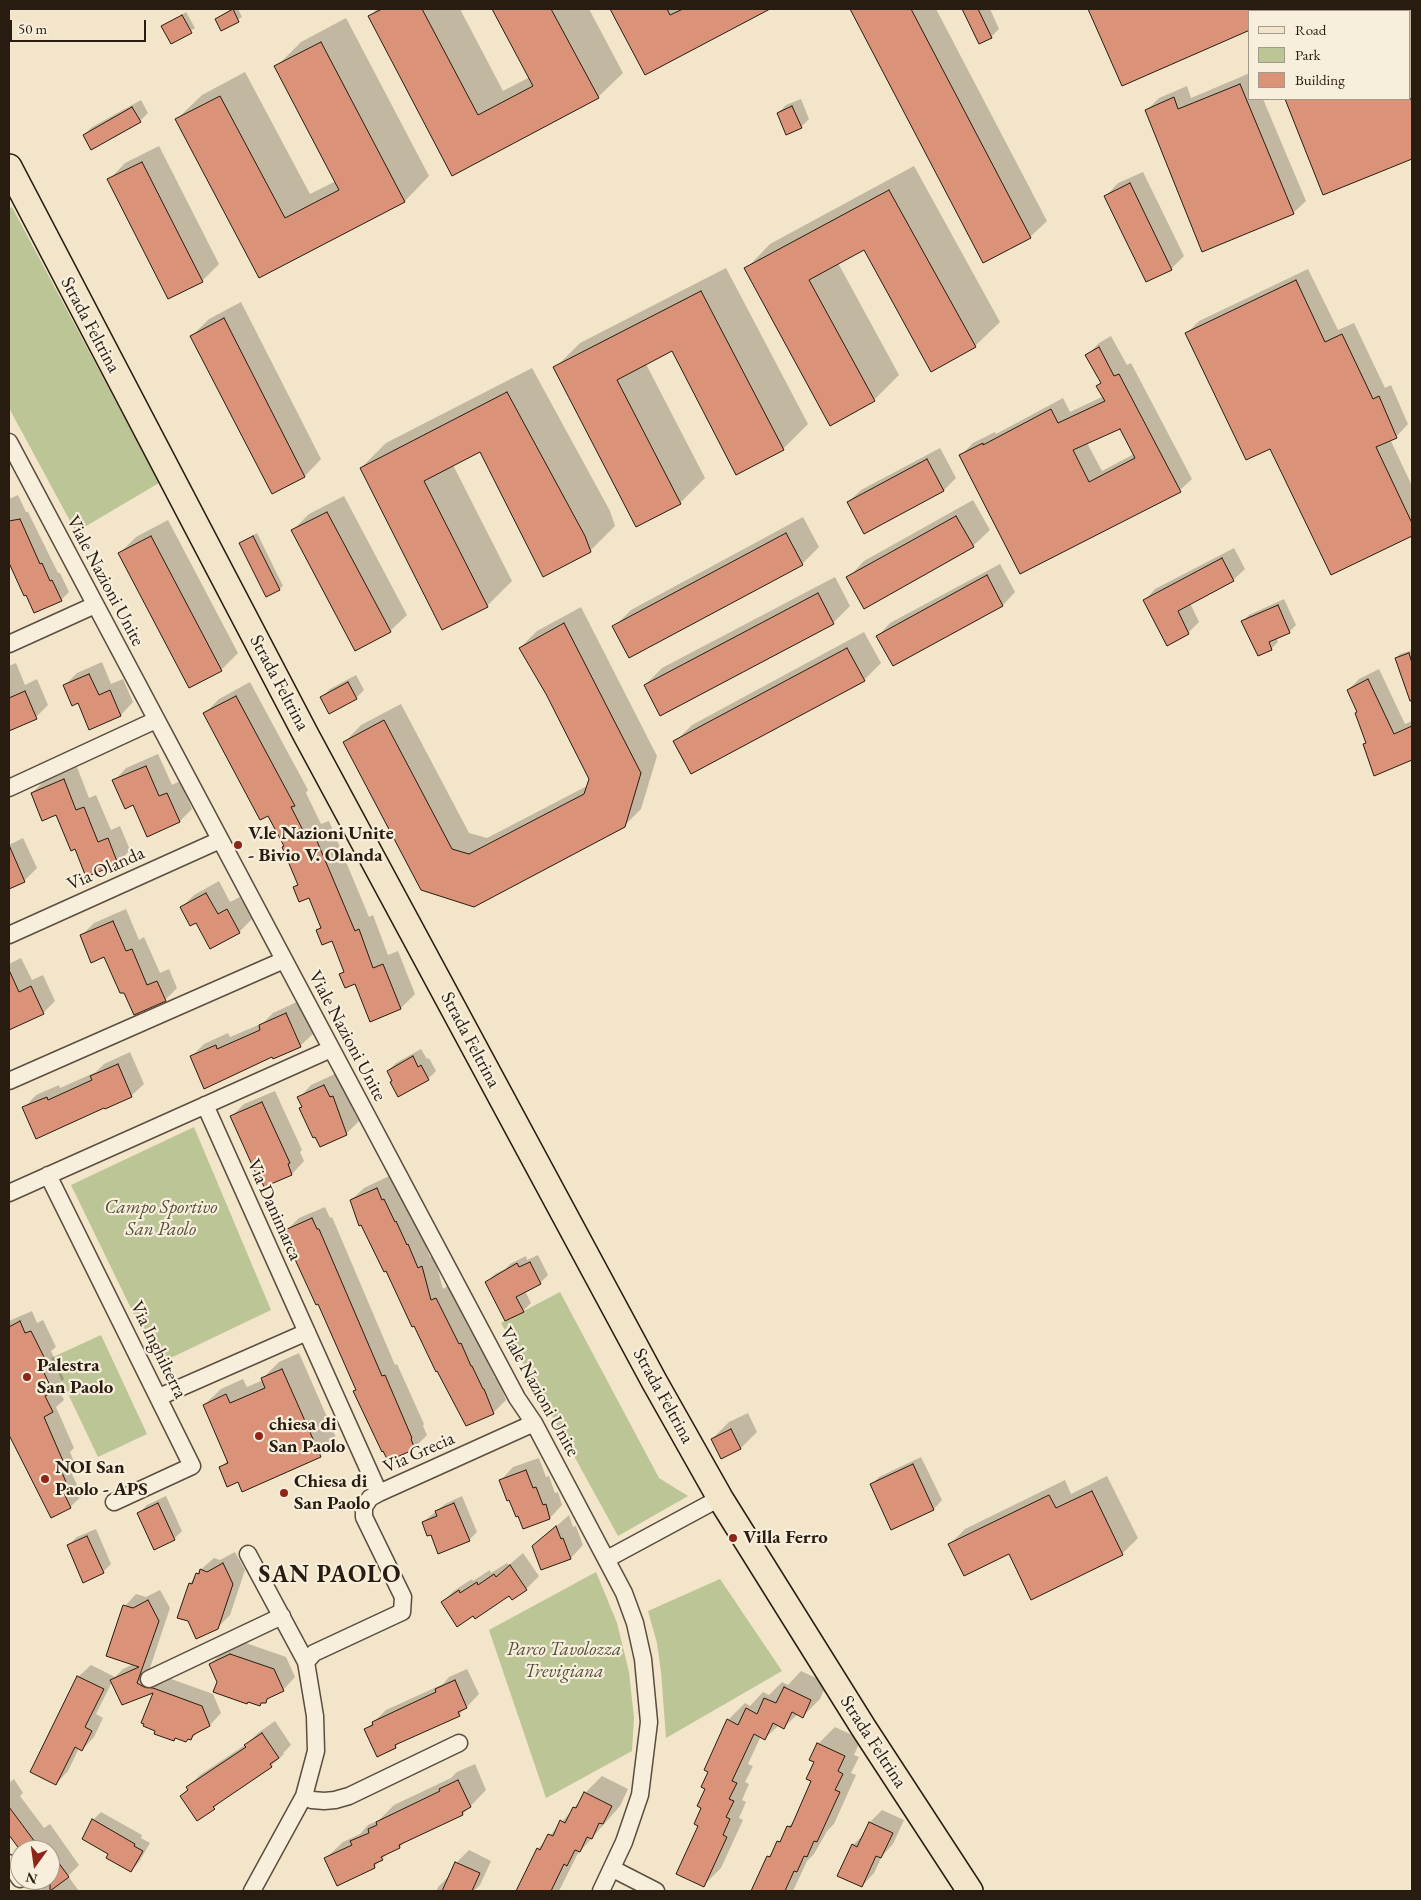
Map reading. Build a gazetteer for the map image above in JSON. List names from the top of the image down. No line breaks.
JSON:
{"streets":{"main road":["Strada Feltrina"],"street":["Viale Nazioni Unite","Via Olanda","Via Danimarca","Via Inghilterra","Via Grecia"]},"crossings":[["Viale Nazioni Unite","Via Olanda"],["Viale Nazioni Unite","Via Grecia"],["Via Danimarca","Via Grecia"]],"districts":["SAN PAOLO"],"parks":["Campo Sportivo San Paolo","Parco Tavolozza Trevigiana"],"places":["V.le Nazioni Unite - Bivio V. Olanda","Palestra San Paolo","chiesa di San Paolo","NOI San Paolo - APS","Chiesa di San Paolo","Villa Ferro"],"legend":["Road","Park","Building"],"scale_bar":"50 m","north":"bottom"}
